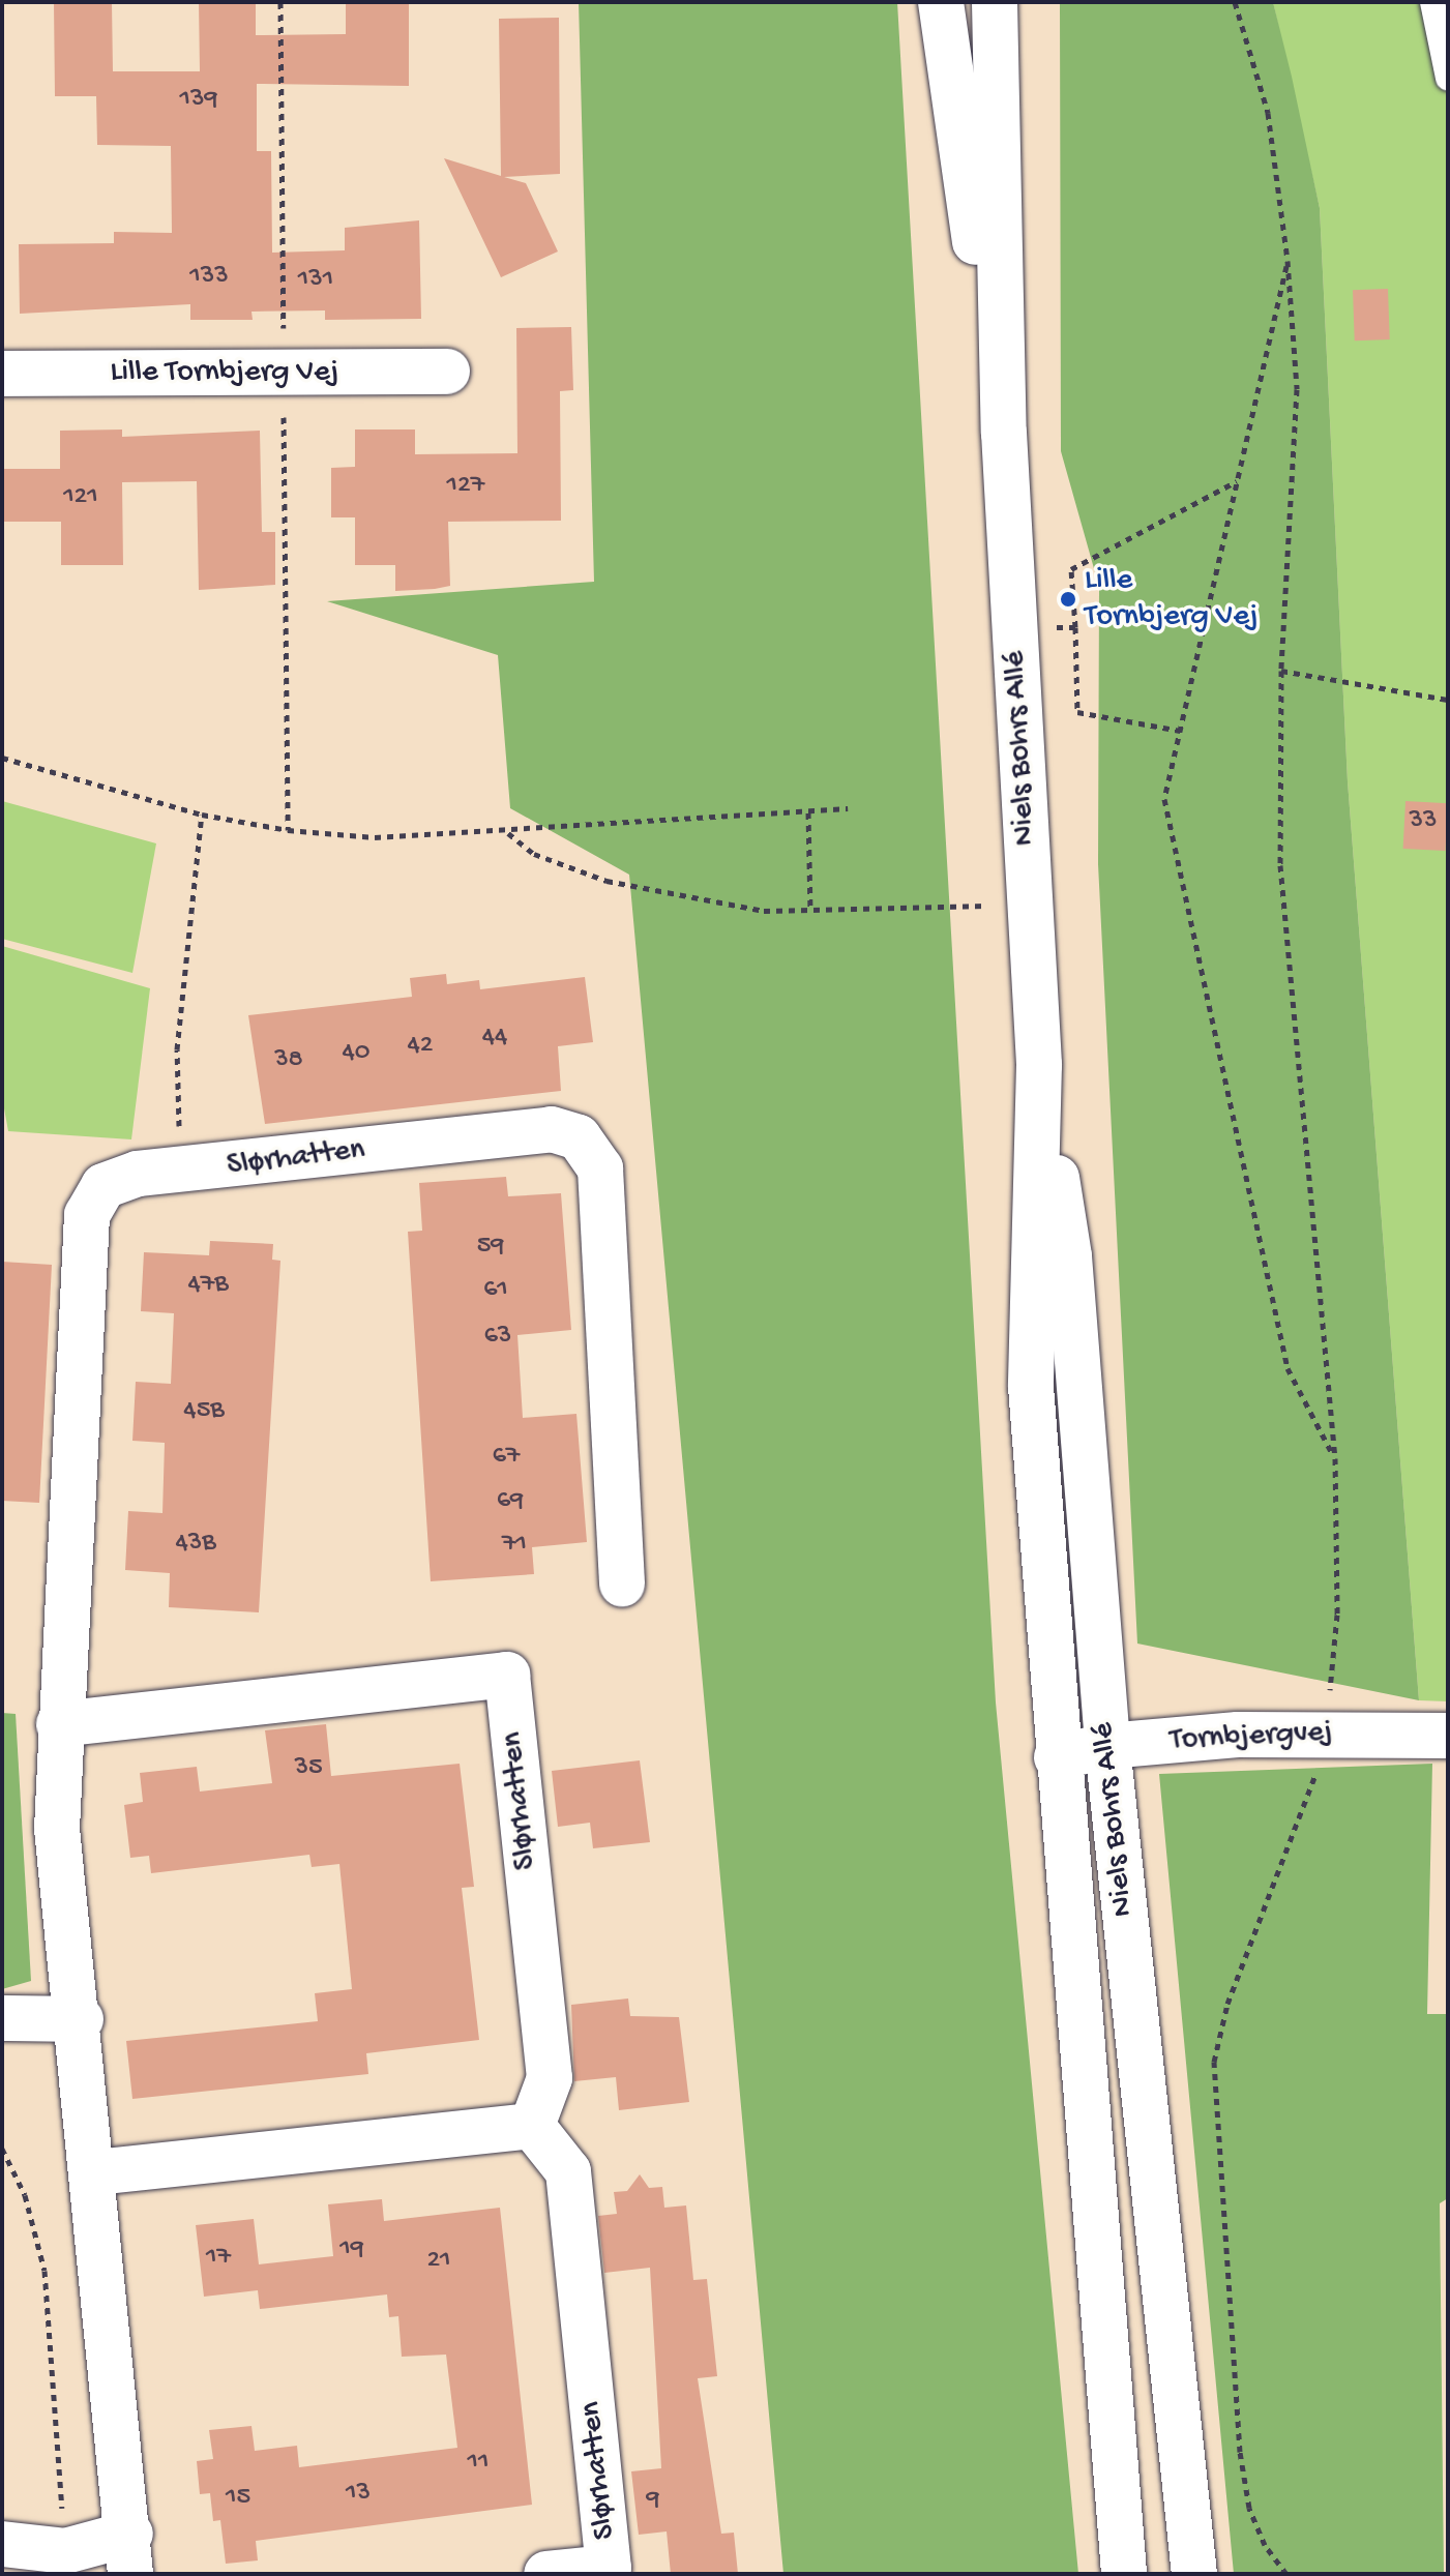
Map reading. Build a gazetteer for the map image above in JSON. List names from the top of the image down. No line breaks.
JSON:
{"streets":{"street":["Lille Tornbjerg Vej","Niels Bohrs Allé","Slørhatten","Tornbjergvej"]},"crossings":[["Niels Bohrs Allé","Tornbjergvej"]],"places":["Lille Tornbjerg Vej"],"house_numbers":["139","133","131","127","121","33","44","42","40","38","59","47B","61","63","45B","67","69","43B","71","35","19","17","21","11","13","15","9"]}
